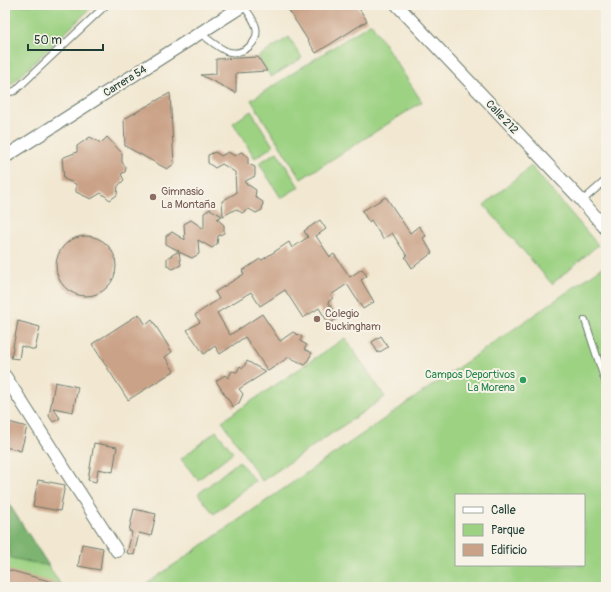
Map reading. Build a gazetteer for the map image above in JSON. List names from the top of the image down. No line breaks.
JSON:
{"streets":{"street":["Carrera 54","Calle 212"]},"places":["Gimnasio La Montaña","Colegio Buckingham","Campos Deportivos La Morena"],"legend":["Calle","Parque","Edificio"],"scale_bar":"50 m"}
